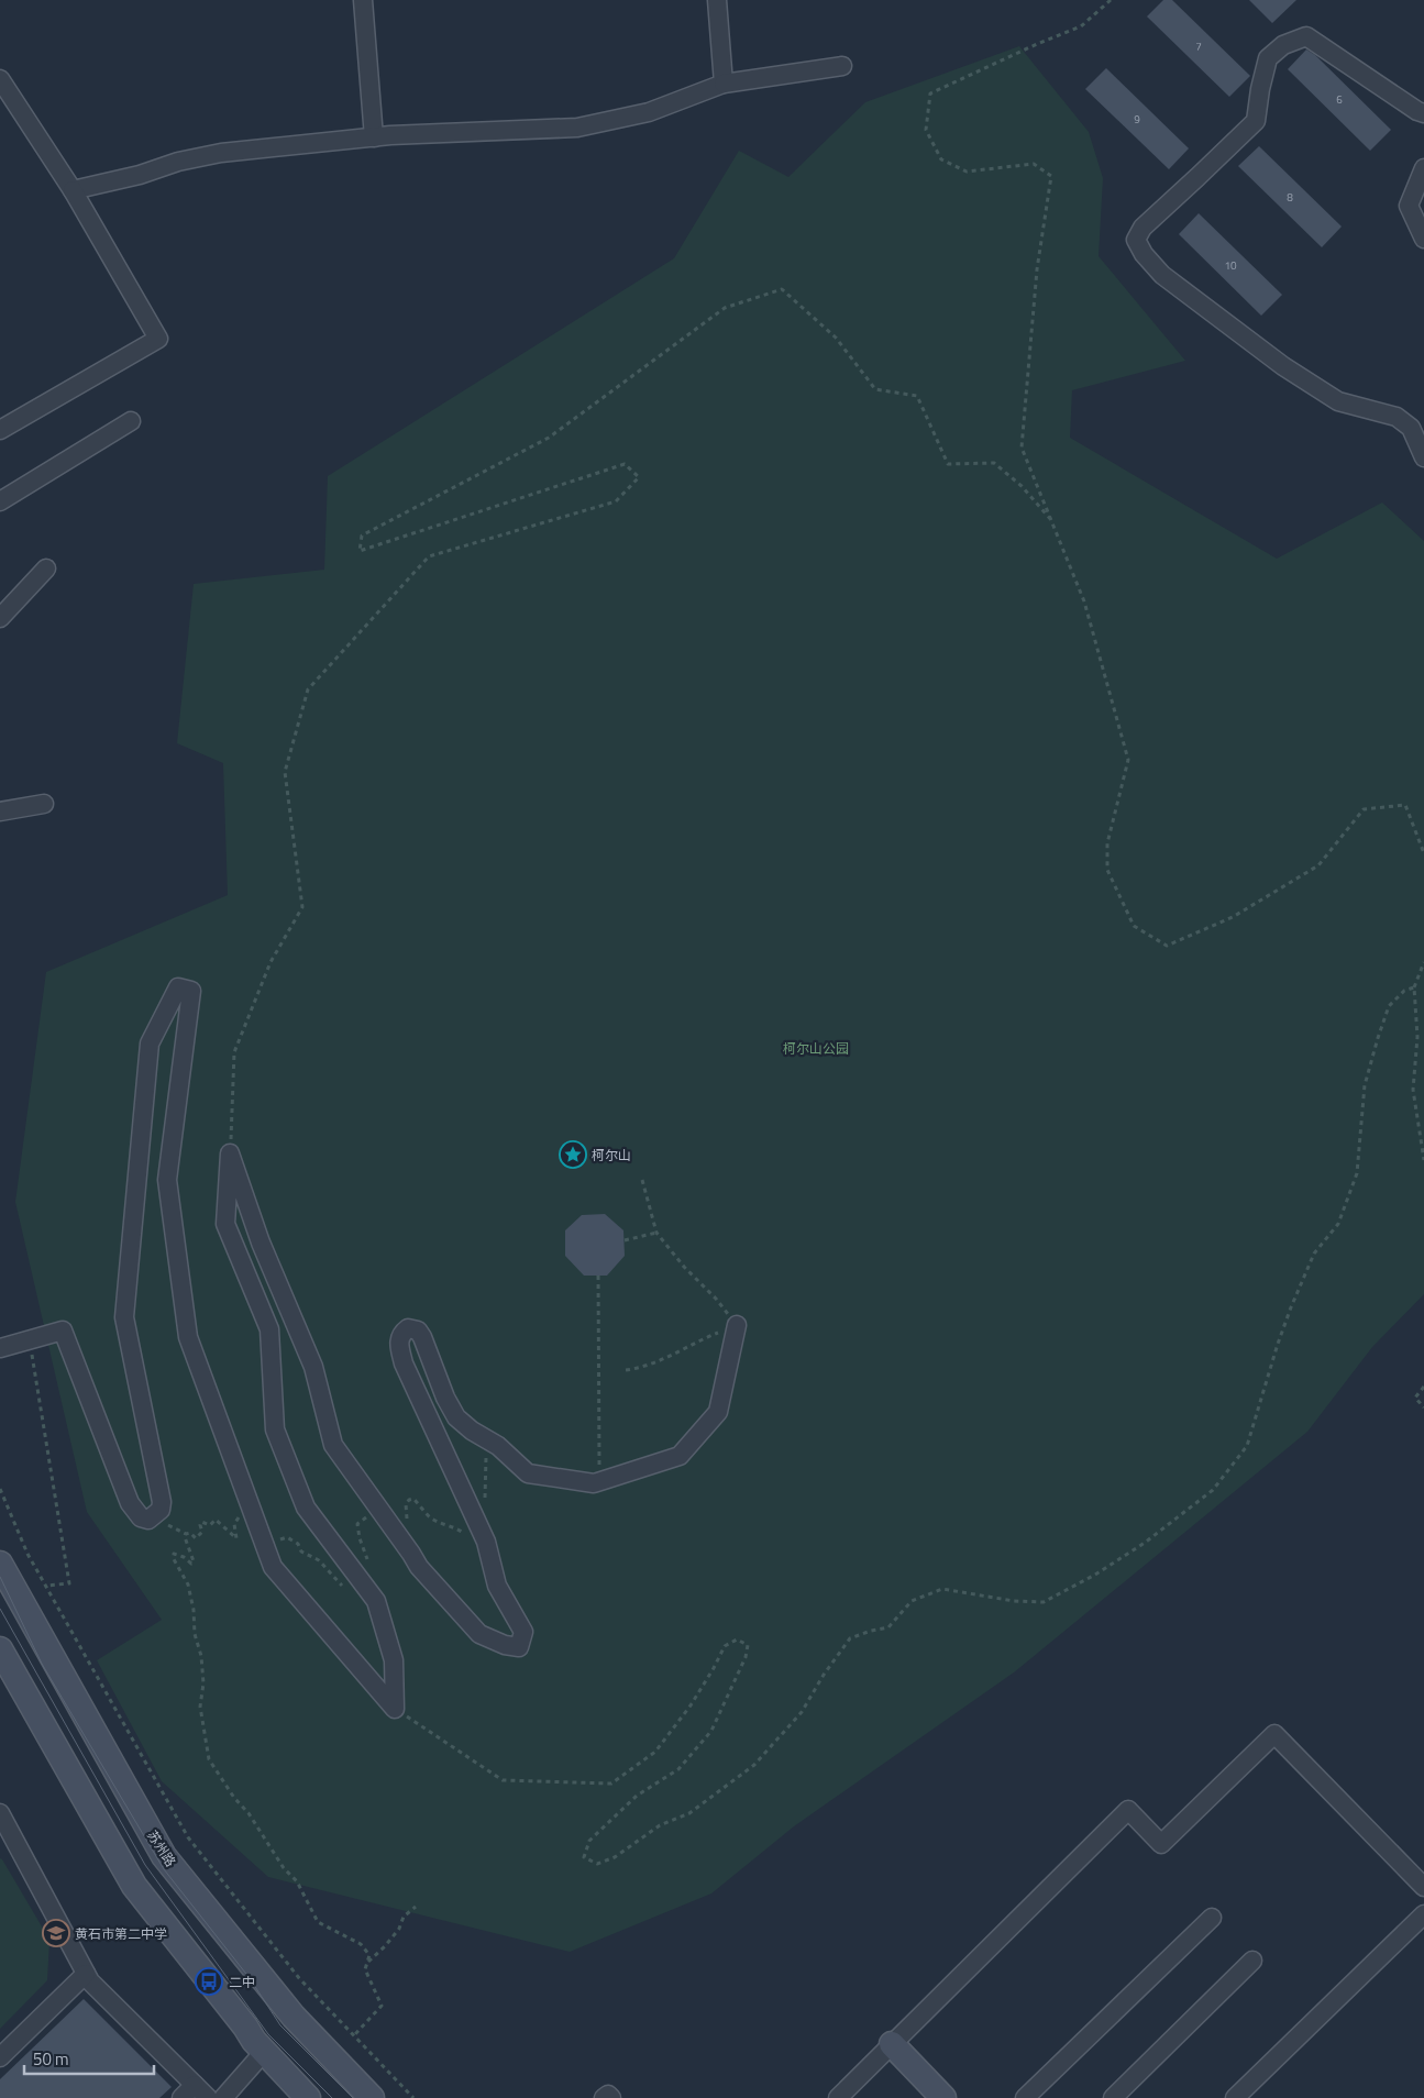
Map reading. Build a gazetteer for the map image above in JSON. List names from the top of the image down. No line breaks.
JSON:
{"streets":{"main road":["苏州路"]},"parks":["柯尔山公园"],"places":{"place":["柯尔山"],"school or university":["黄石市第二中学"],"bus stop":["二中"]},"house_numbers":["7","6","9","8","10"],"scale_bar":"50 m"}
